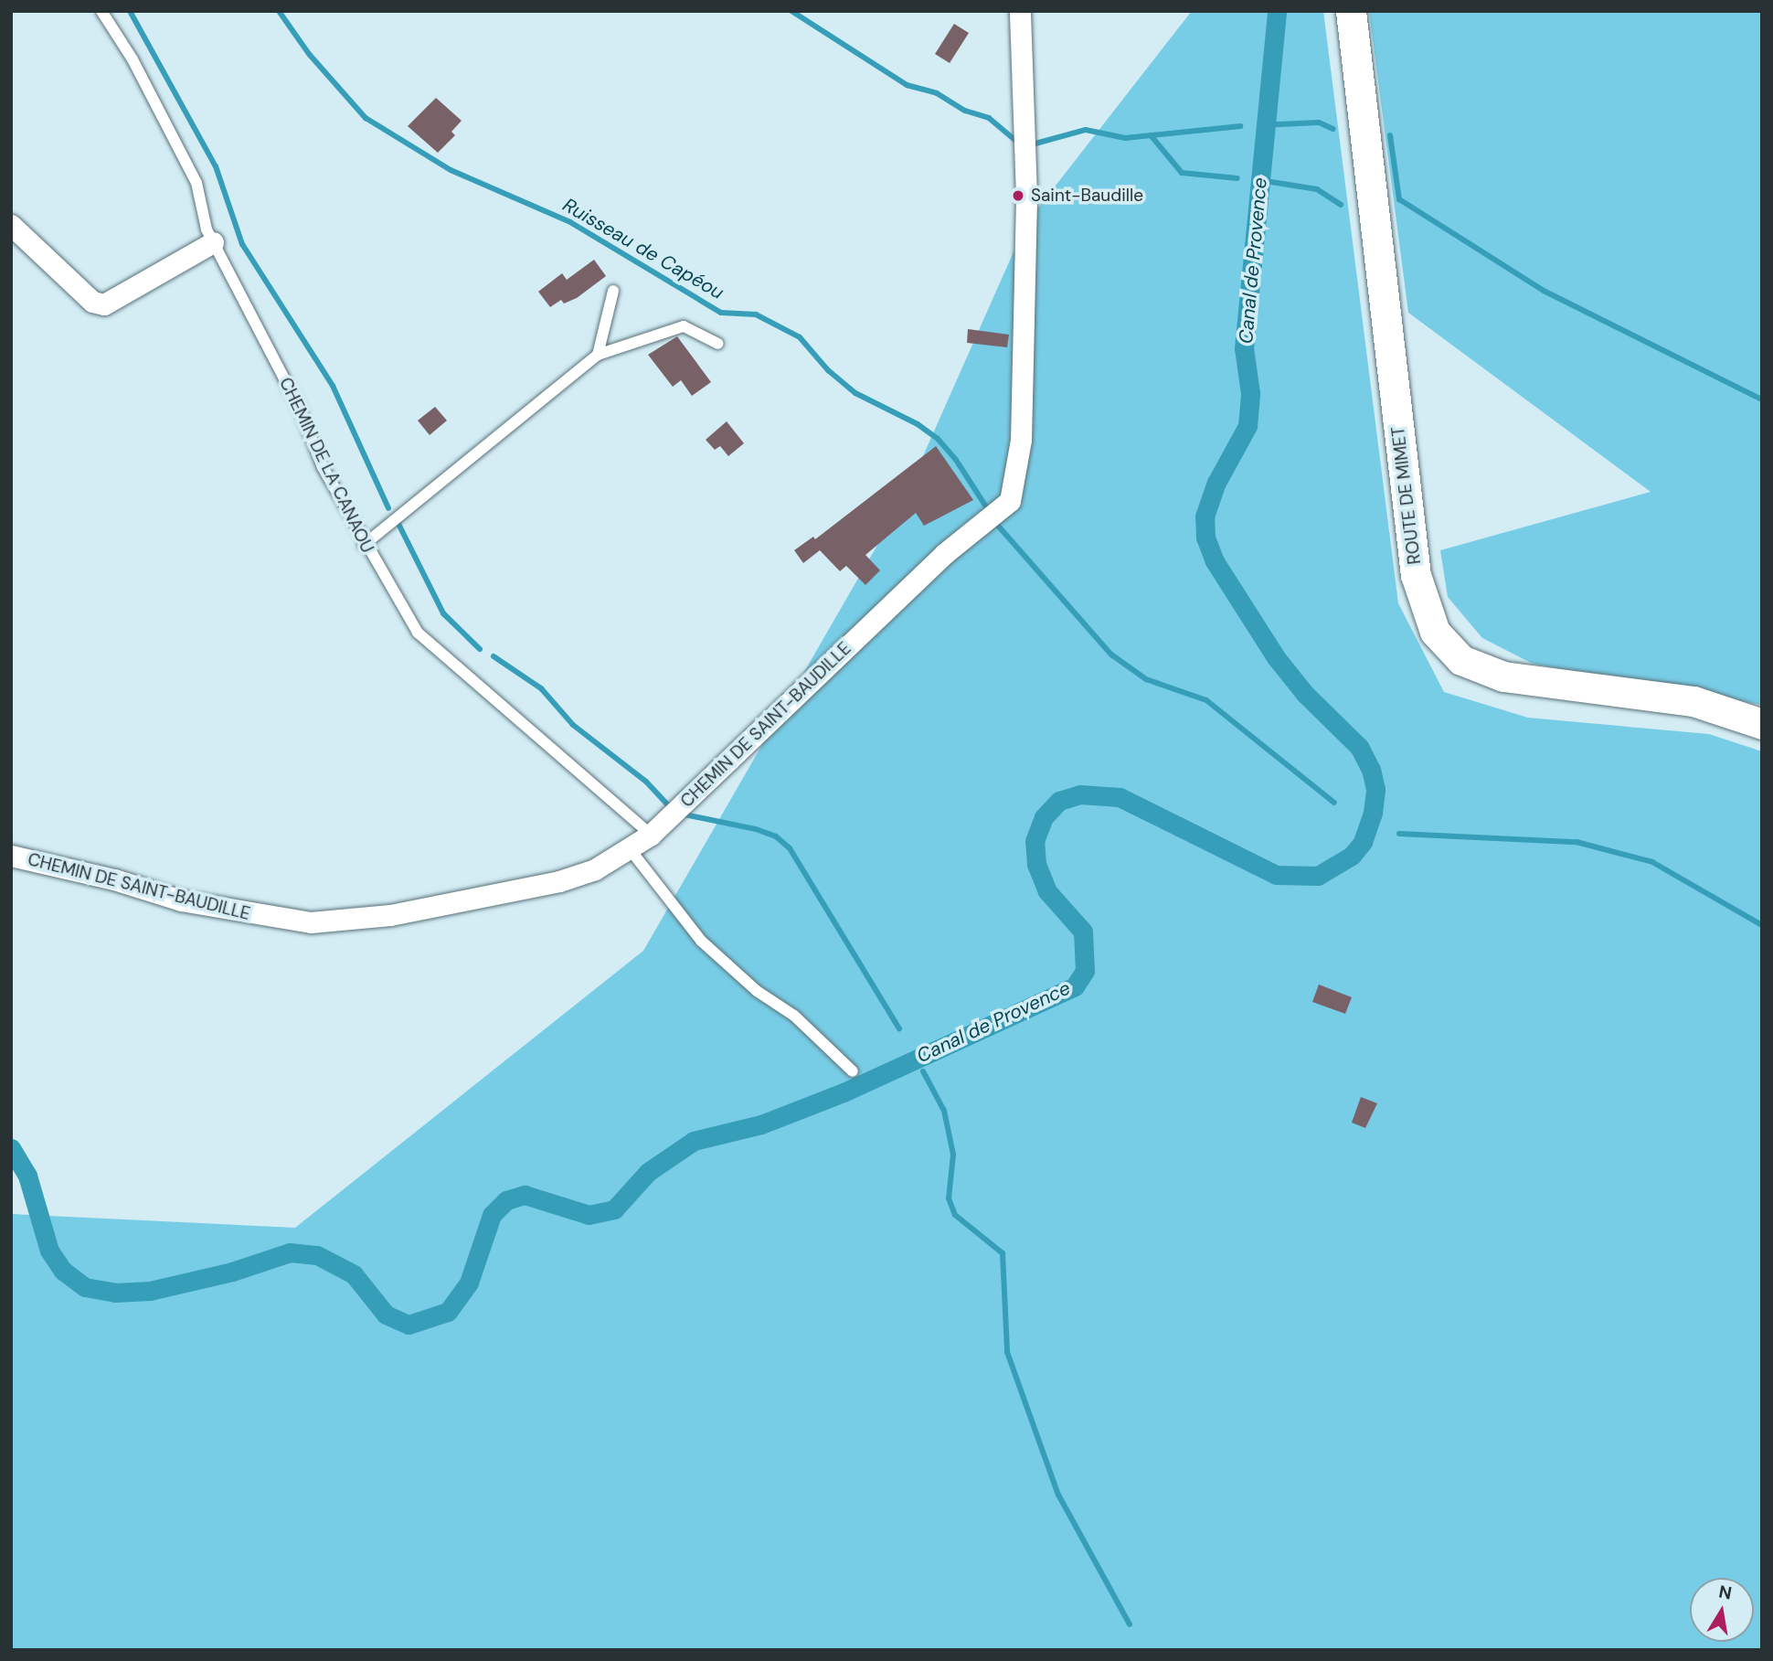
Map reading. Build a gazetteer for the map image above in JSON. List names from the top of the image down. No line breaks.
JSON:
{"streets":{"street":["ROUTE DE MIMET","CHEMIN DE SAINT-BAUDILLE"],"lane":["CHEMIN DE LA CANAOU"]},"crossings":[["CHEMIN DE LA CANAOU","CHEMIN DE SAINT-BAUDILLE"]],"water":["Ruisseau de Capéou","Canal de Provence"],"places":["Saint-Baudille"],"north":"top"}
